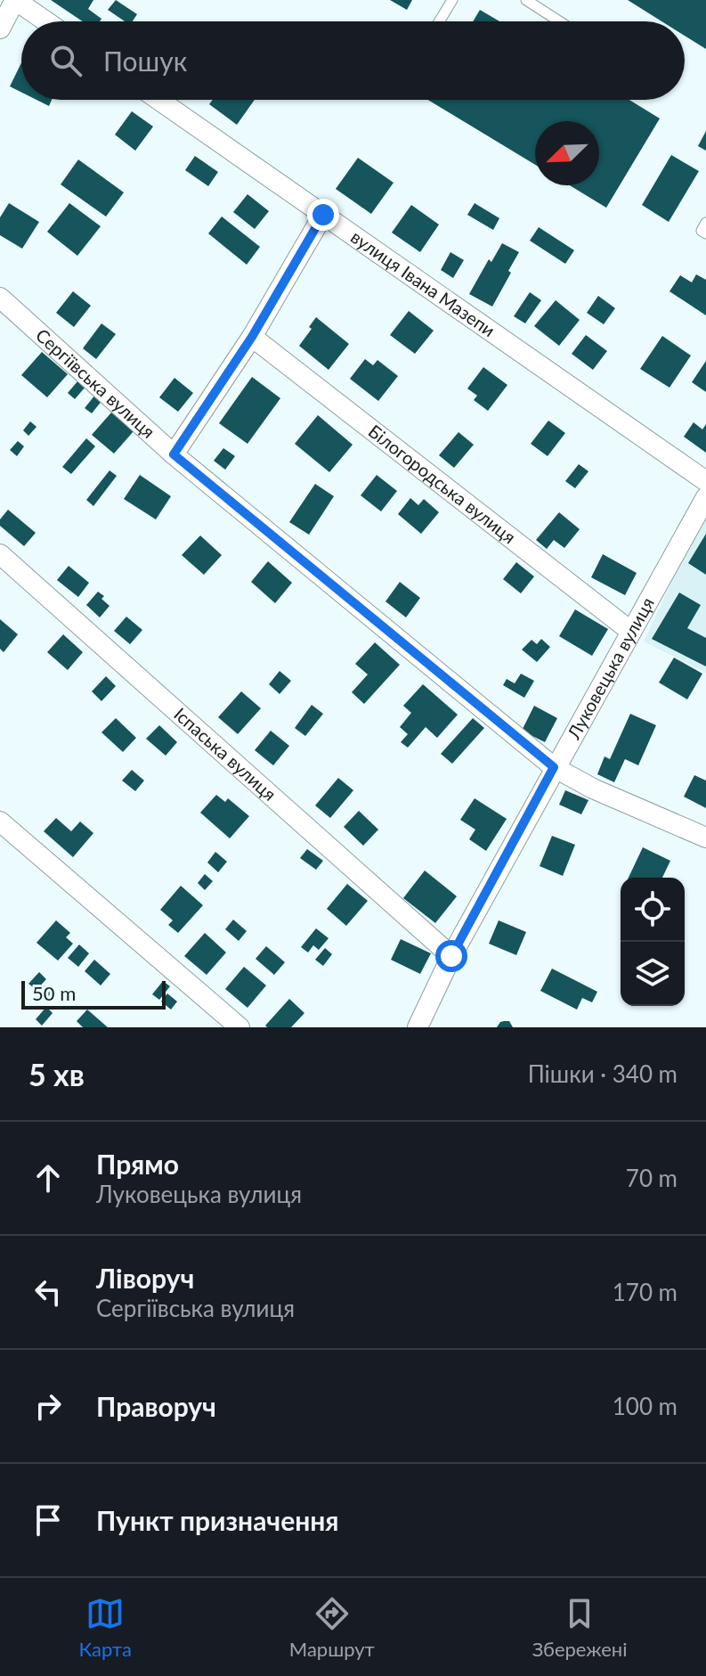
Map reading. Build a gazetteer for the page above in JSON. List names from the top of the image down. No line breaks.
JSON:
{"streets":{"street":["вулиця Івана Мазепи","Сергіївська вулиця","Білогородська вулиця","Луковецька вулиця","Іспаська вулиця"]},"crossings":[["Сергіївська вулиця","Луковецька вулиця"],["Білогородська вулиця","Луковецька вулиця"],["Луковецька вулиця","Іспаська вулиця"]],"scale_bar":"50 m","north":"bottom left","page":{"search":"Пошук","scale":"50 m","heading":["5 хв","Пішки · 340 m"],"list":[["Прямо","Луковецька вулиця","70 m"],["Ліворуч","Сергіївська вулиця","170 m"],["Праворуч","100 m"],"Пункт призначення"],"nav":["Карта","Маршрут","Збережені"]}}
